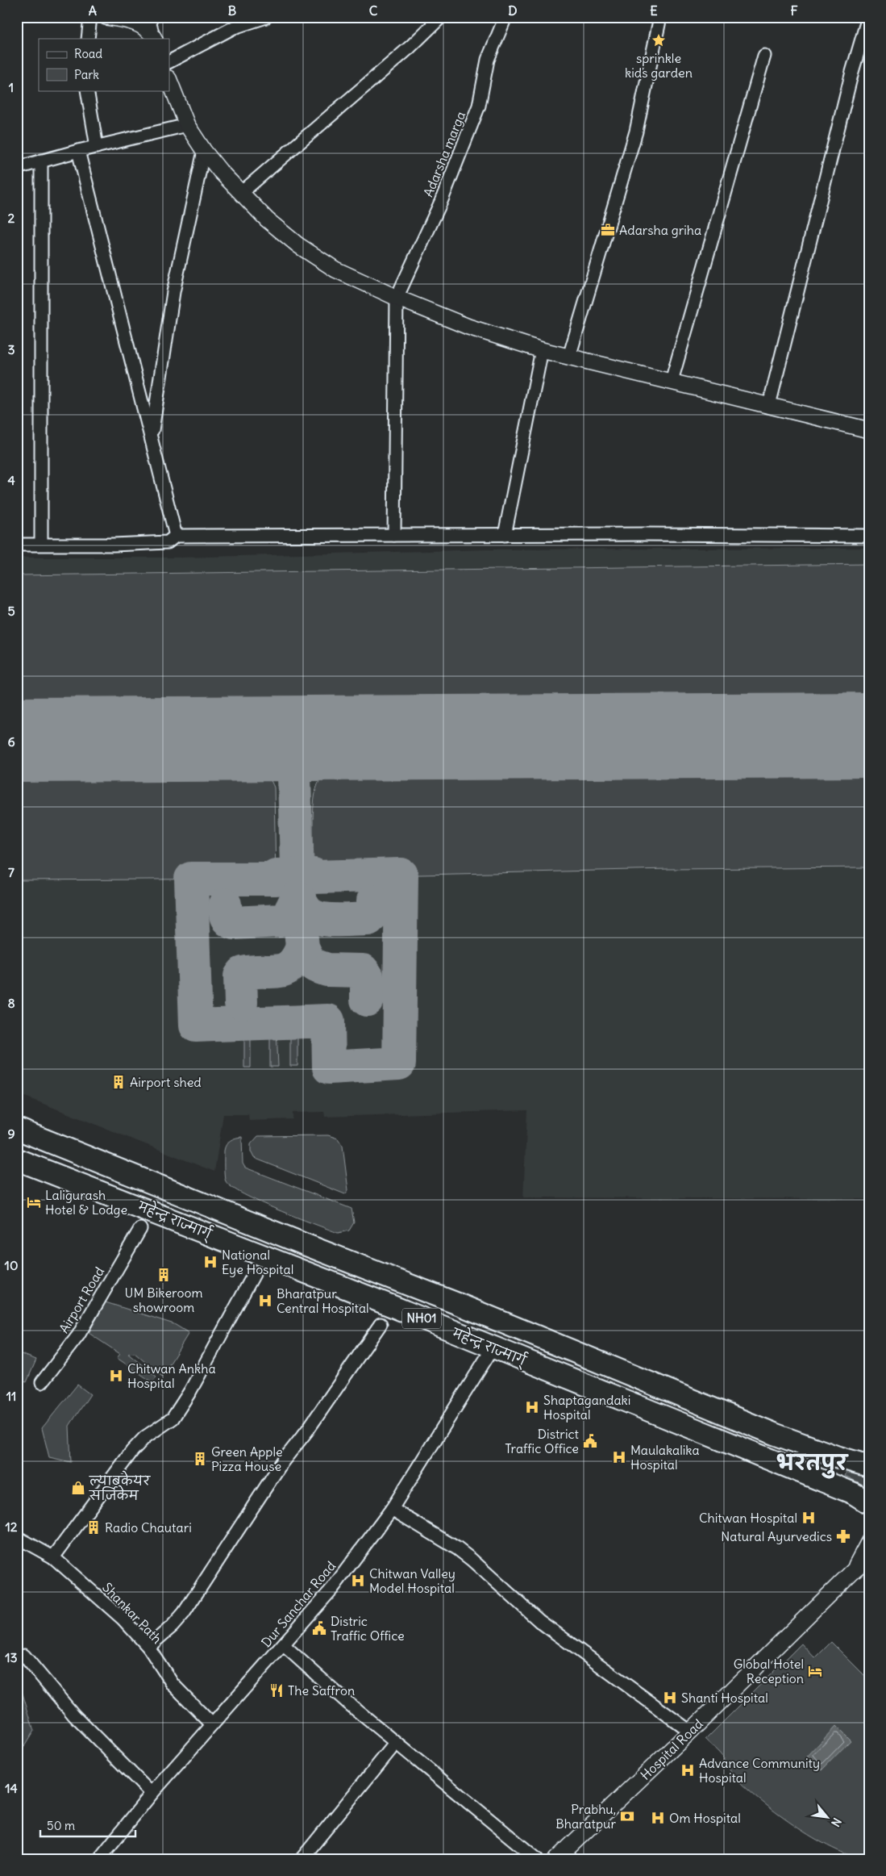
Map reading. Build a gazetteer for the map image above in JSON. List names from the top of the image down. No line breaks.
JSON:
{"streets":{"highway":["महेन्द्र राज्मार्ग्","NH01"],"street":["Adarsha marga","Airport Road","Dur Sanchar Road","Shankar Path","Hospital Road"]},"crossings":[["महेन्द्र राज्मार्ग्","Dur Sanchar Road"],["Dur Sanchar Road","Shankar Path"]],"districts":["भरतपुर"],"places":{"place":["sprinkle kids garden"],"office":["Adarsha griha"],"building":["Airport shed","UM Bikeroom showroom","Green Apple Pizza House","Radio Chautari"],"hotel":["Laligurash Hotel & Lodge","Global Hotel Reception"],"hospital":["National Eye Hospital","Bharatpur Central Hospital","Chitwan Ankha Hospital","Shaptagandaki Hospital","Maulakalika Hospital","Chitwan Hospital","Chitwan Valley Model Hospital","Shanti Hospital","Advance Community Hospital","Om Hospital"],"public building":["District Traffic Office","Distric Traffic Office"],"shop":["ल्याबकेयर सर्जिकेम"],"pharmacy":["Natural Ayurvedics"],"restaurant":["The Saffron"],"bank":["Prabhu, Bharatpur"]},"legend":["Road","Park"],"scale_bar":"50 m","north":"bottom right","grid":{"columns":["A","B","C","D","E","F"],"rows":["1","2","3","4","5","6","7","8","9","10","11","12","13","14"]}}
